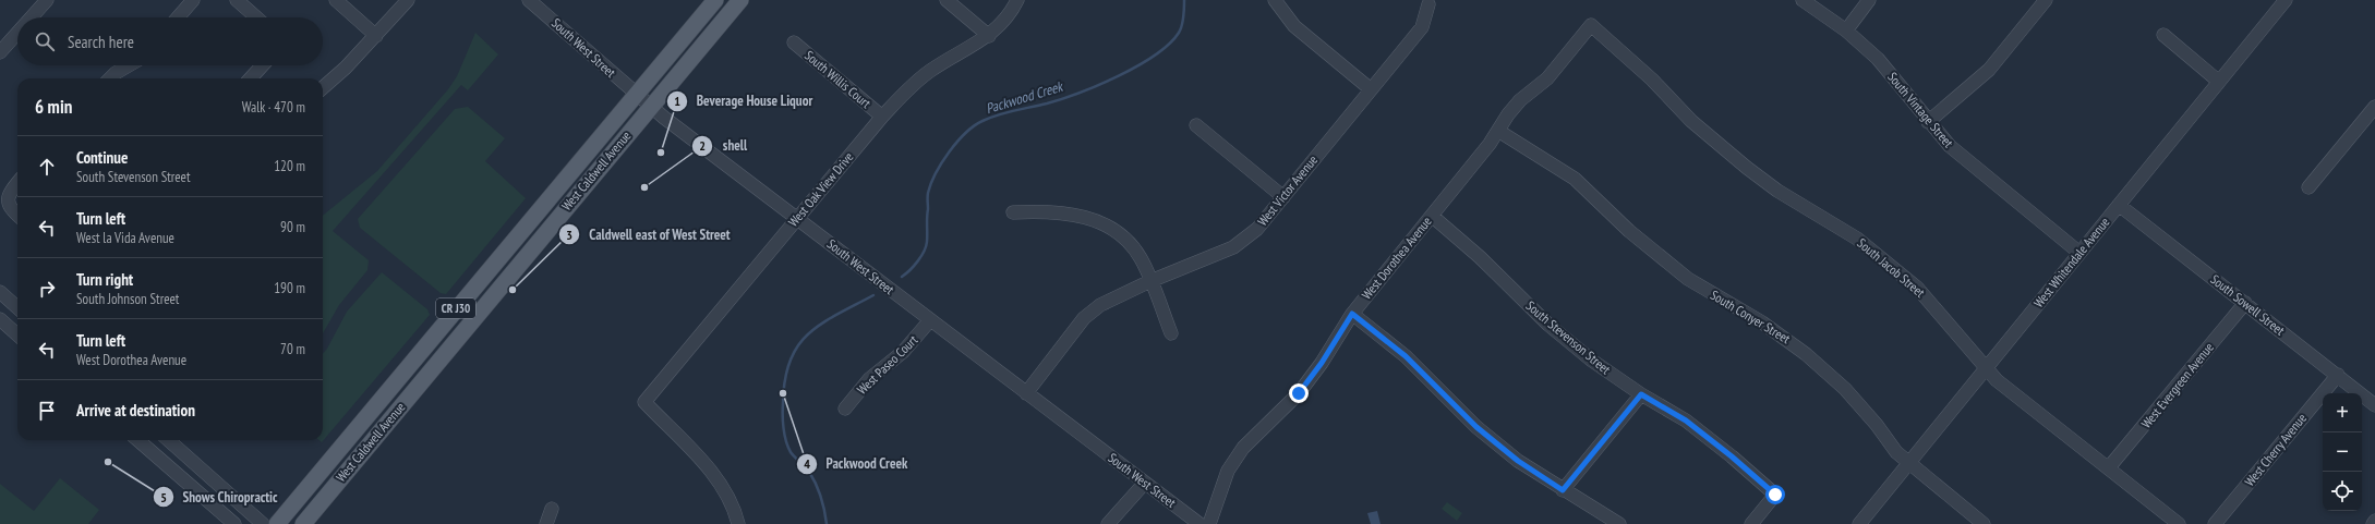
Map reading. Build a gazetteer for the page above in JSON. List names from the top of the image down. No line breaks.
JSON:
{"streets":{"main road":["West Caldwell Avenue","CR J30"],"street":["South West Street","South Willis Court","South Vintage Street","West Oak View Drive","West Victor Avenue","West Dorothea Avenue","West Whitendale Avenue","South Jacob Street","South Sowell Street","South Conyer Street","South Stevenson Street","West Paseo Court","West Evergreen Avenue","West Cherry Avenue"]},"crossings":[["South West Street","West Caldwell Avenue"],["South West Street","West Oak View Drive"],["South West Street","West Victor Avenue"],["South West Street","West Paseo Court"],["South Willis Court","West Oak View Drive"],["South Vintage Street","West Whitendale Avenue"],["West Dorothea Avenue","South Jacob Street"],["West Dorothea Avenue","South Conyer Street"],["West Dorothea Avenue","South Stevenson Street"],["West Whitendale Avenue","South Jacob Street"],["West Whitendale Avenue","South Sowell Street"],["West Whitendale Avenue","South Conyer Street"],["South Jacob Street","West Evergreen Avenue"],["South Sowell Street","West Evergreen Avenue"],["South Sowell Street","West Cherry Avenue"]],"water":["Packwood Creek"],"places":["Beverage House Liquor","shell","Caldwell east of West Street","Packwood Creek","Shows Chiropractic"],"page":{"search":"Search here","heading":["6 min","Walk · 470 m"],"list":[["Continue","South Stevenson Street","120 m"],["Turn left","West la Vida Avenue","90 m"],["Turn right","South Johnson Street","190 m"],["Turn left","West Dorothea Avenue","70 m"],"Arrive at destination"],"map_buttons":["+","−"]}}
